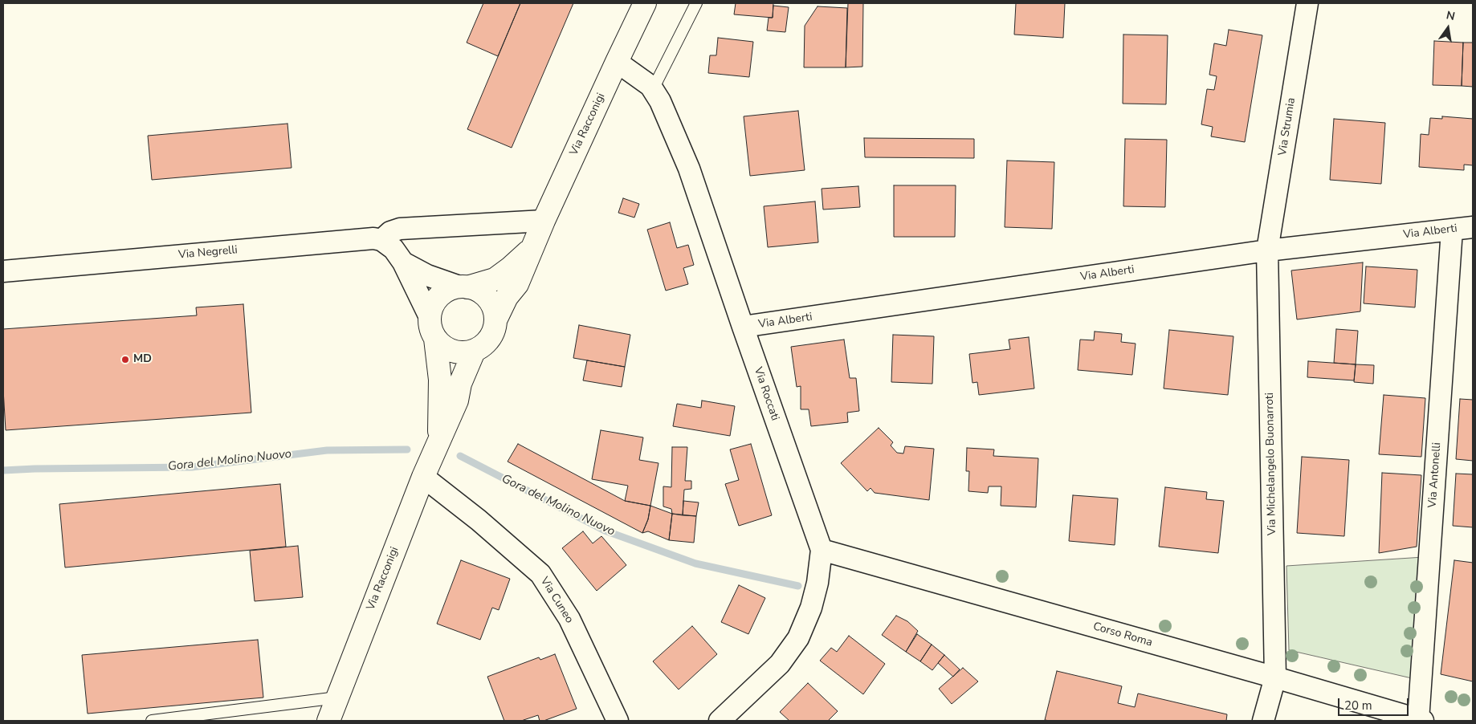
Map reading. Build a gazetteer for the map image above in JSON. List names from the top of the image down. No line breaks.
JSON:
{"streets":{"main road":["Via Racconigi"],"street":["Via Strumia","Via Alberti","Via Negrelli","Via Roccati","Via Michelangelo Buonarroti","Via Antonelli","Via Cuneo","Corso Roma"]},"crossings":[["Via Racconigi","Via Roccati"],["Via Racconigi","Via Cuneo"],["Via Strumia","Via Alberti"],["Via Strumia","Via Michelangelo Buonarroti"],["Via Alberti","Via Roccati"],["Via Alberti","Via Michelangelo Buonarroti"],["Via Alberti","Via Antonelli"],["Via Roccati","Corso Roma"],["Via Michelangelo Buonarroti","Corso Roma"],["Via Antonelli","Corso Roma"]],"water":["Gora del Molino Nuovo"],"places":["MD"],"scale_bar":"20 m","north":"top"}
